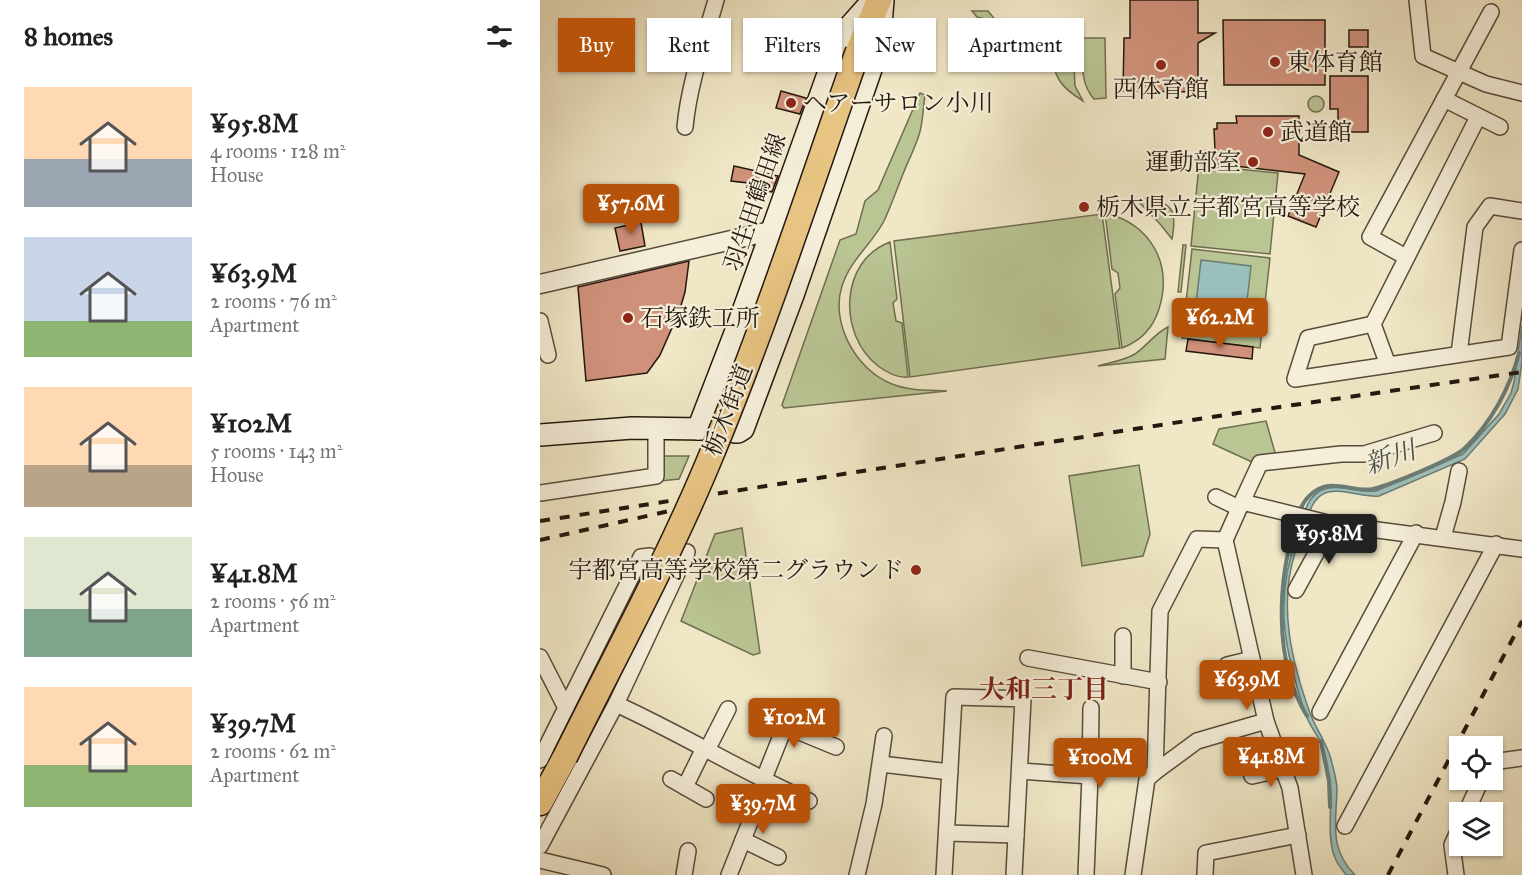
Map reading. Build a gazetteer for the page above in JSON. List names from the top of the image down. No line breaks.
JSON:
{"streets":{"main road":["羽生田鶴田線","栃木街道"]},"districts":["大和三丁目"],"water":["新川"],"places":["東体育館","西体育館","ヘアーサロン小川","武道館","運動部室","栃木県立宇都宮高等学校","石塚鉄工所","宇都宮高等学校第二グラウンド"],"page":{"heading":"8 homes","chip":["Buy","Rent","Filters","New","Apartment"],"list":[{"name":"¥95.8M","note":"4 rooms · 128 m² · House"},{"name":"¥63.9M","note":"2 rooms · 76 m² · Apartment"},{"name":"¥102M","note":"5 rooms · 143 m² · House"},{"name":"¥41.8M","note":"2 rooms · 56 m² · Apartment"},{"name":"¥39.7M","note":"2 rooms · 62 m² · Apartment"}],"price":["¥57.6M","¥62.2M","¥95.8M","¥63.9M","¥102M","¥41.8M","¥100M","¥39.7M"]}}
